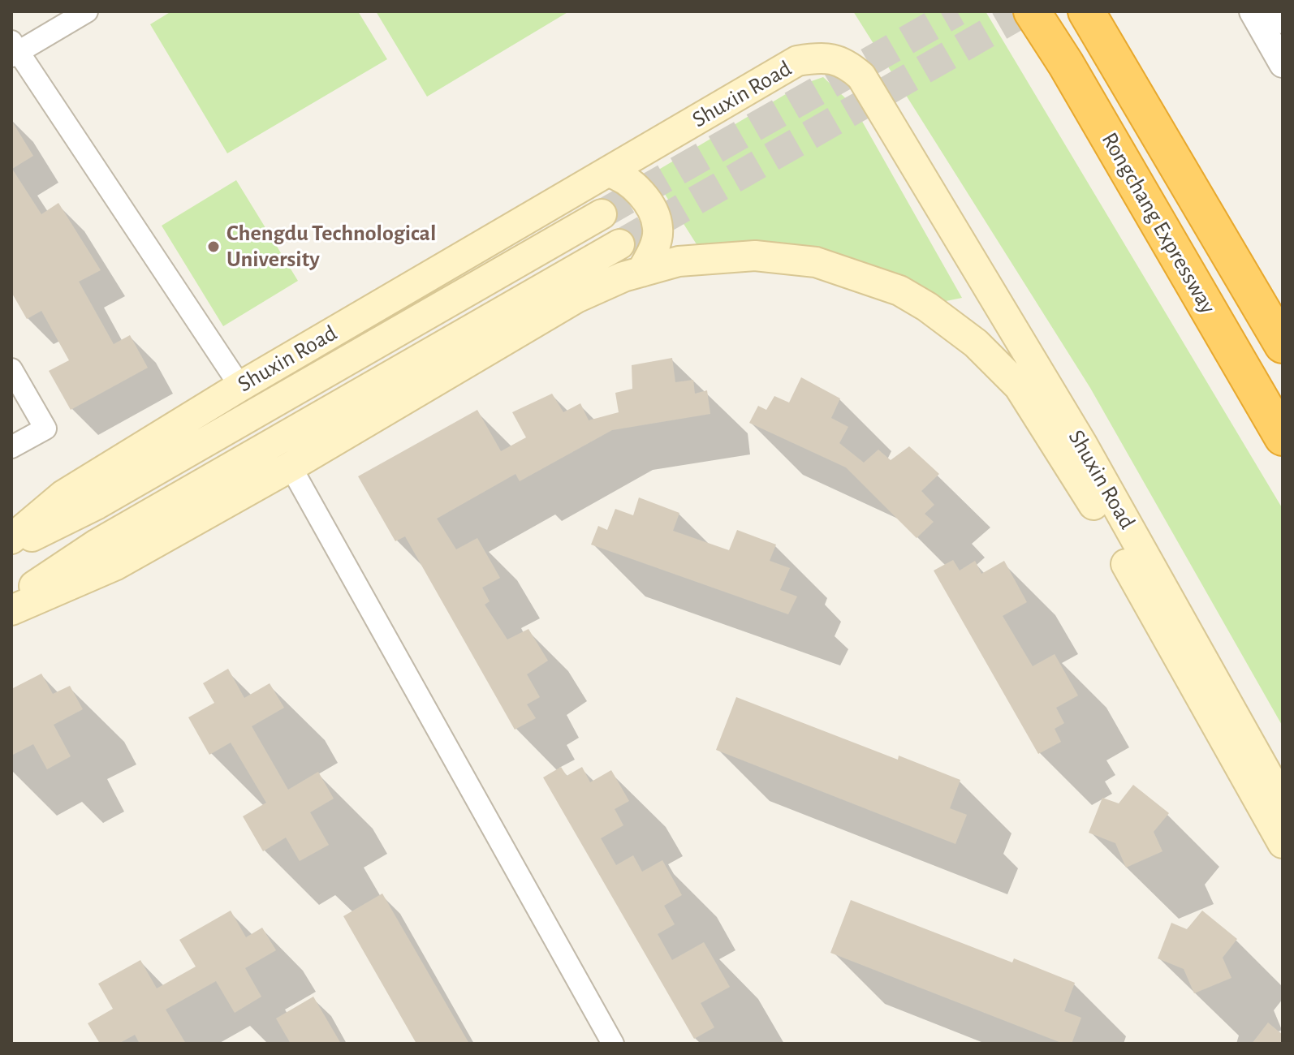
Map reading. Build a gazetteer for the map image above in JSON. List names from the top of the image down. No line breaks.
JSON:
{"streets":{"highway":["Rongchang Expressway"],"main road":["Shuxin Road"]},"places":["Chengdu Technological University"]}
